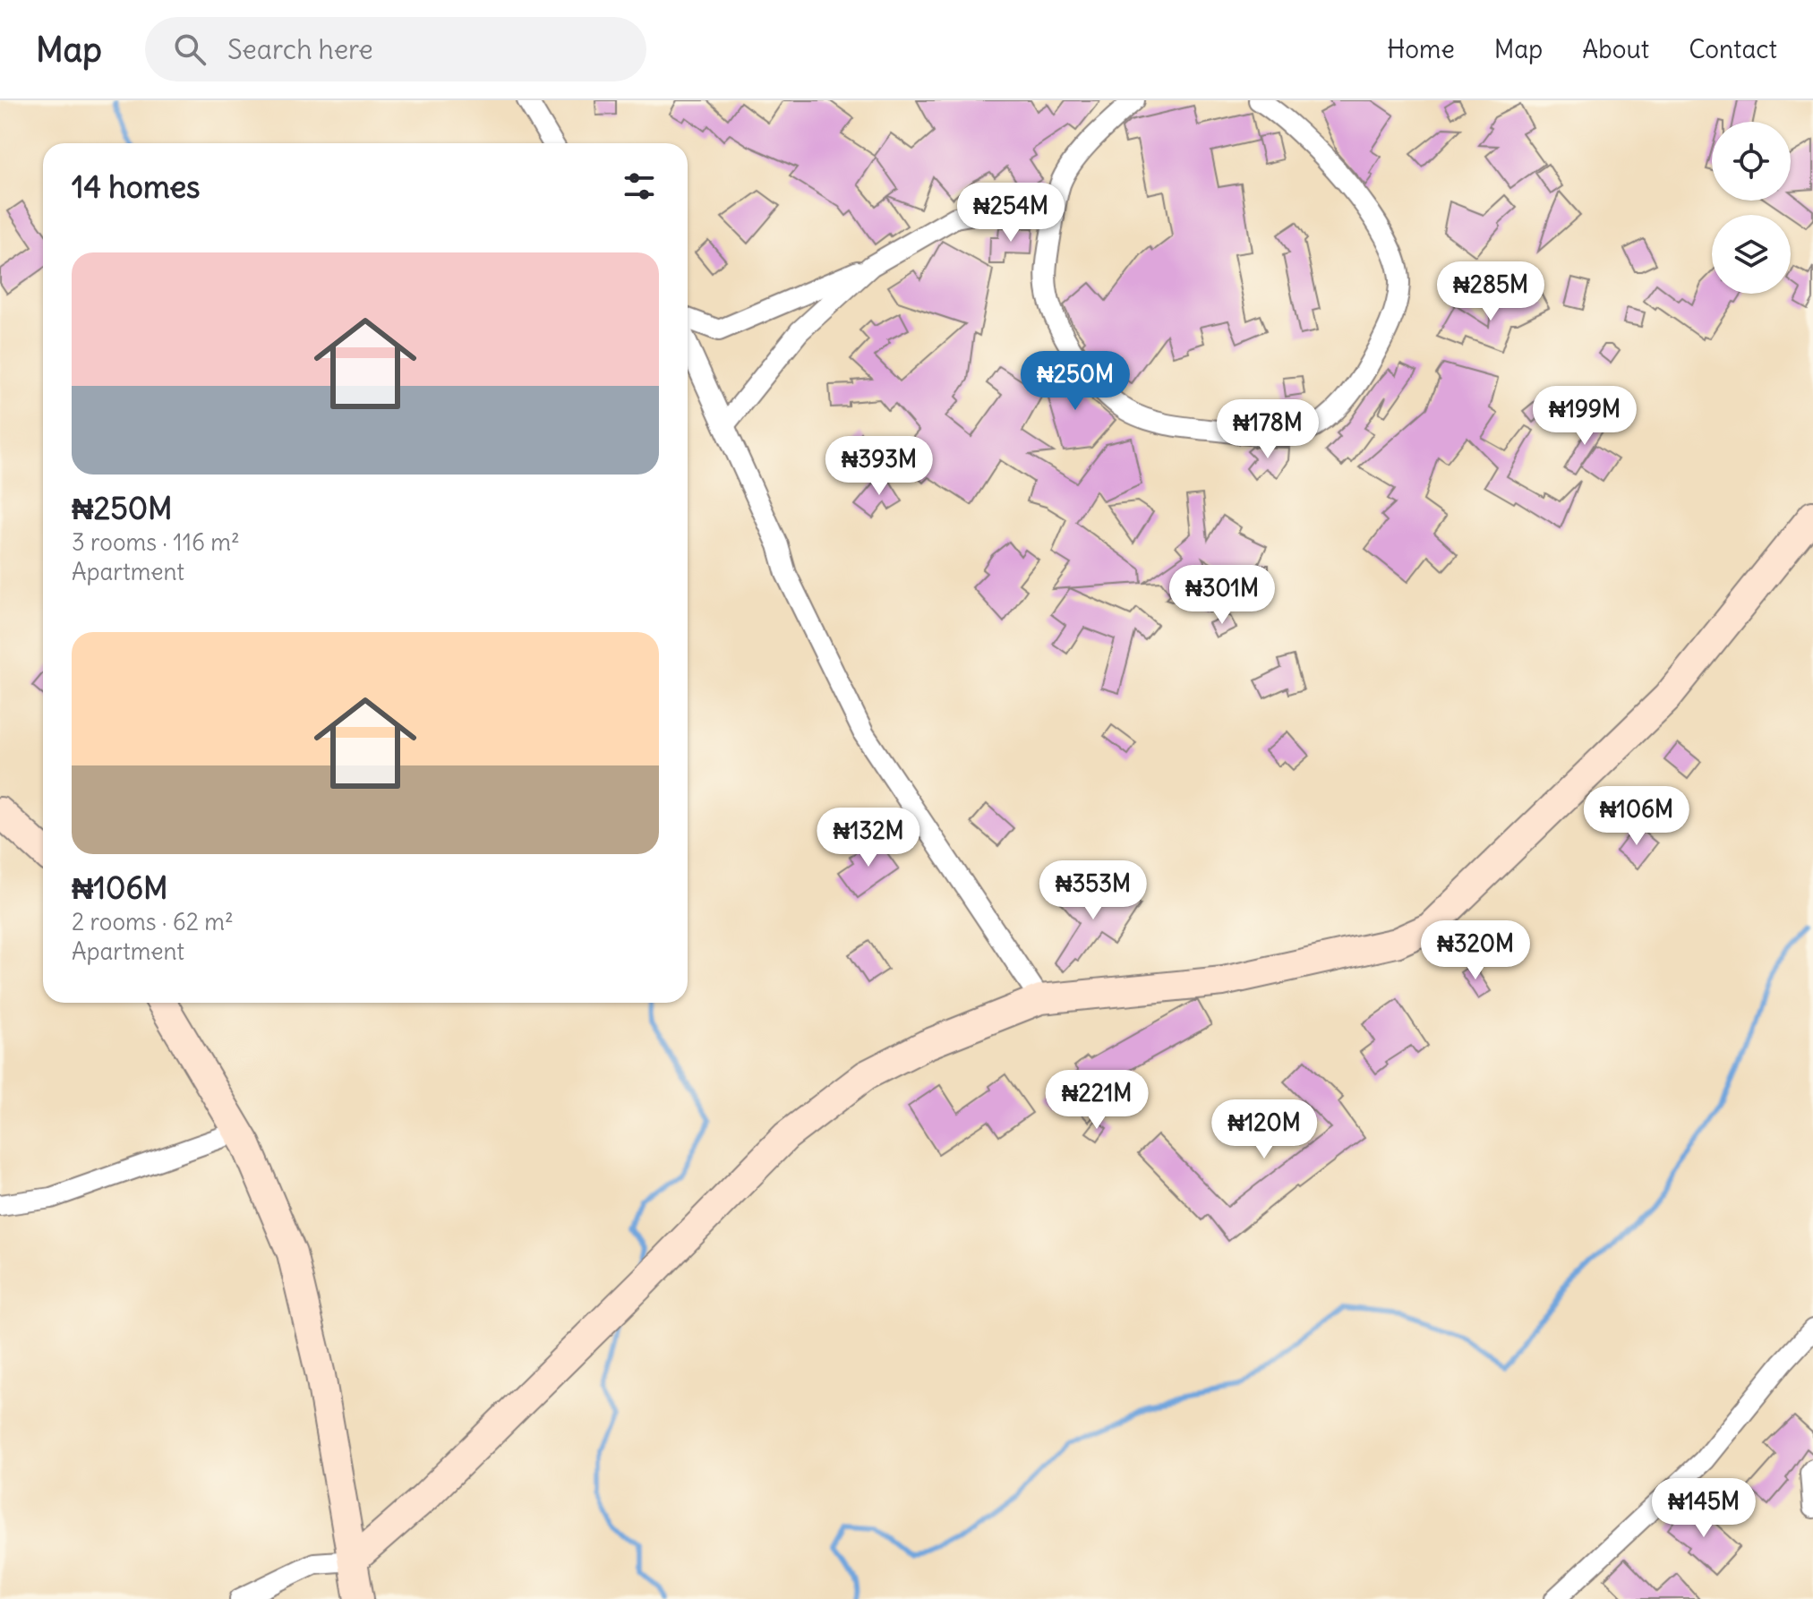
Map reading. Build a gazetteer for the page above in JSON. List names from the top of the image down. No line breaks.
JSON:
{"page":{"header":"Map","search":"Search here","nav":["Home","Map","About","Contact"],"heading":"14 homes","price":["₦254M","₦285M","₦250M","₦199M","₦178M","₦393M","₦301M","₦106M","₦132M","₦353M","₦320M","₦221M","₦120M","₦145M"],"list":[{"name":"₦250M","note":"3 rooms · 116 m² · Apartment"},{"name":"₦106M","note":"2 rooms · 62 m² · Apartment"}]}}
